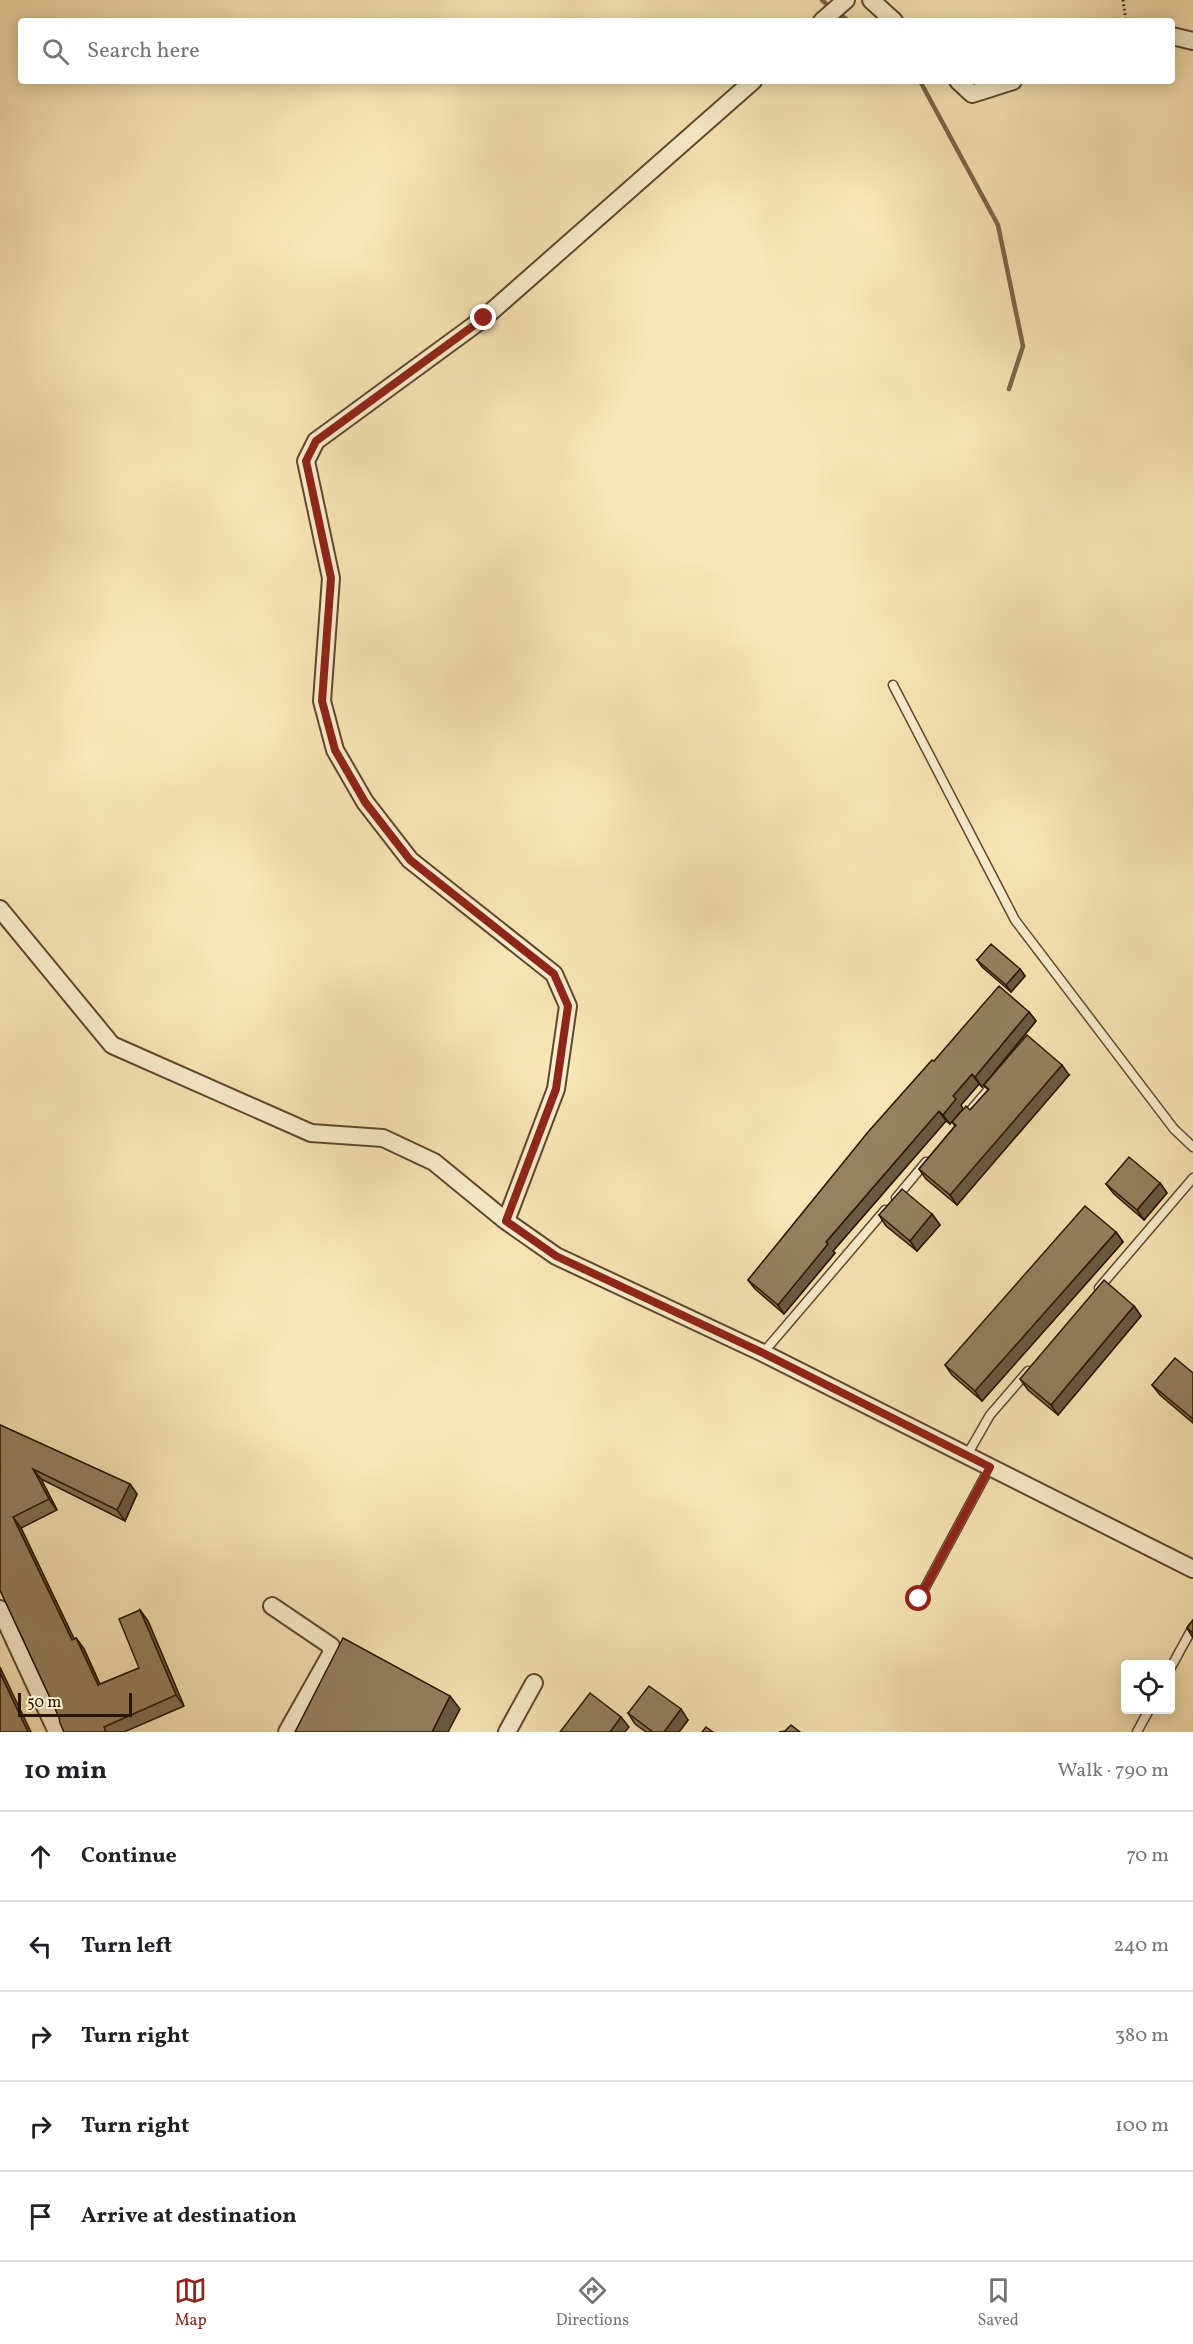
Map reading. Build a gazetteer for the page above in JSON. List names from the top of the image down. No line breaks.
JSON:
{"scale_bar":"50 m","page":{"search":"Search here","scale":"50 m","heading":["10 min","Walk · 790 m"],"list":[["Continue","70 m"],["Turn left","240 m"],["Turn right","380 m"],["Turn right","100 m"],"Arrive at destination"],"nav":["Map","Directions","Saved"]}}
